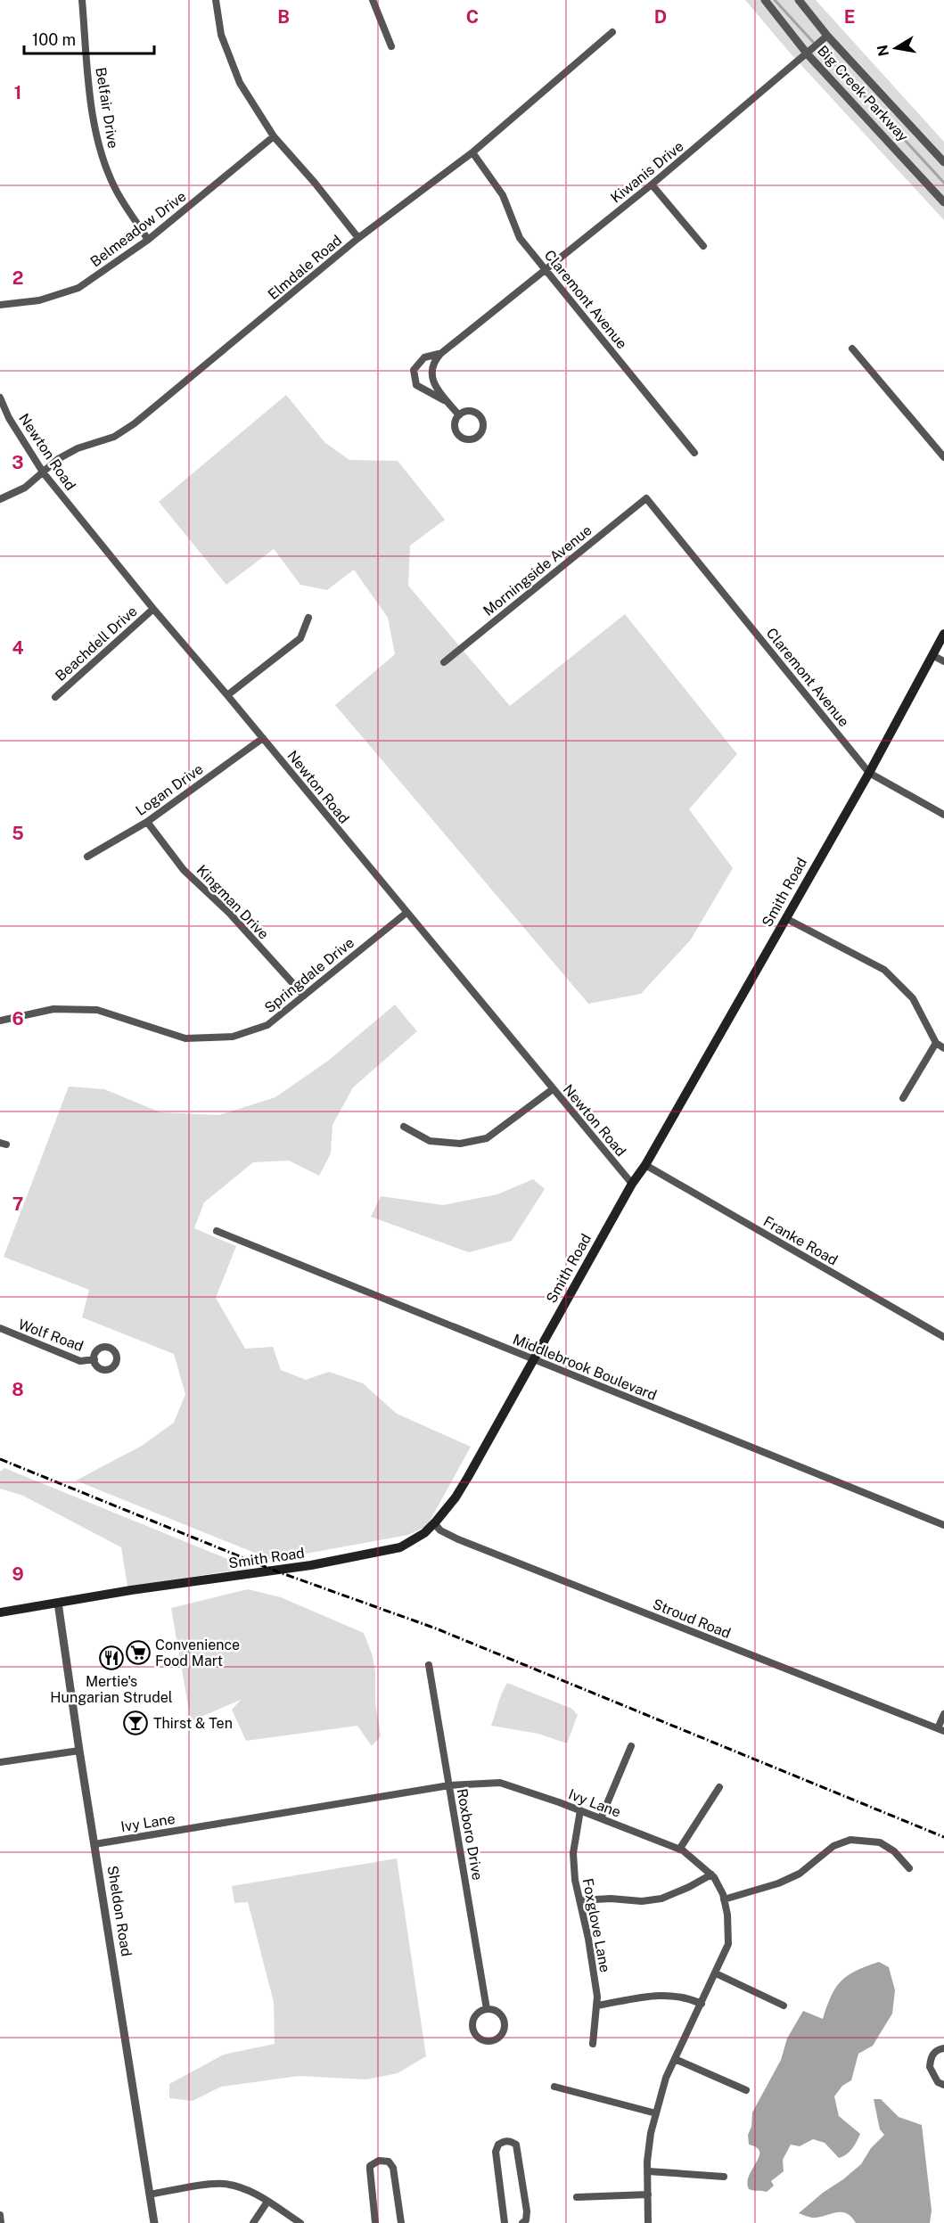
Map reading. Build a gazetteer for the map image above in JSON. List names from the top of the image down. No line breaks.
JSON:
{"streets":{"main road":["Smith Road"],"street":["Big Creek Parkway","Belfair Drive","Kiwanis Drive","Belmeadow Drive","Elmdale Road","Claremont Avenue","Newton Road","Morningside Avenue","Beachdell Drive","Logan Drive","Kingman Drive","Springdale Drive","Franke Road","Wolf Road","Middlebrook Boulevard","Stroud Road","Ivy Lane","Roxboro Drive","Sheldon Road","Foxglove Lane"]},"crossings":[["Big Creek Parkway","Kiwanis Drive"],["Belfair Drive","Belmeadow Drive"],["Kiwanis Drive","Claremont Avenue"],["Elmdale Road","Claremont Avenue"],["Elmdale Road","Newton Road"],["Claremont Avenue","Morningside Avenue"],["Claremont Avenue","Smith Road"],["Newton Road","Beachdell Drive"],["Newton Road","Logan Drive"],["Newton Road","Smith Road"],["Newton Road","Springdale Drive"],["Logan Drive","Kingman Drive"],["Smith Road","Franke Road"],["Smith Road","Middlebrook Boulevard"],["Smith Road","Stroud Road"],["Smith Road","Sheldon Road"],["Kingman Drive","Springdale Drive"],["Ivy Lane","Roxboro Drive"],["Ivy Lane","Sheldon Road"],["Ivy Lane","Foxglove Lane"]],"places":{"supermarket":["Convenience Food Mart"],"restaurant":["Mertie's Hungarian Strudel"],"bar":["Thirst & Ten"]},"scale_bar":"100 m","north":"left","grid":{"columns":["B","C","D","E"],"rows":["1","2","3","4","5","6","7","8","9"]}}
